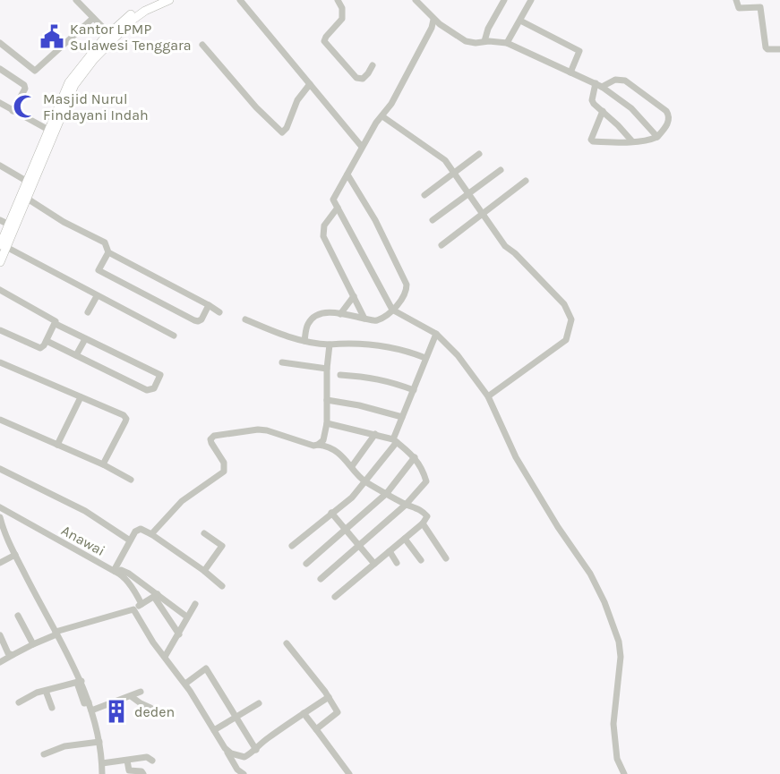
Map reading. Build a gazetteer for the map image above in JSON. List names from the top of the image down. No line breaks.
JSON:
{"streets":{"street":["Anawai"]},"places":{"public building":["Kantor LPMP Sulawesi Tenggara"],"mosque":["Masjid Nurul Findayani Indah"],"building":["deden"]}}
